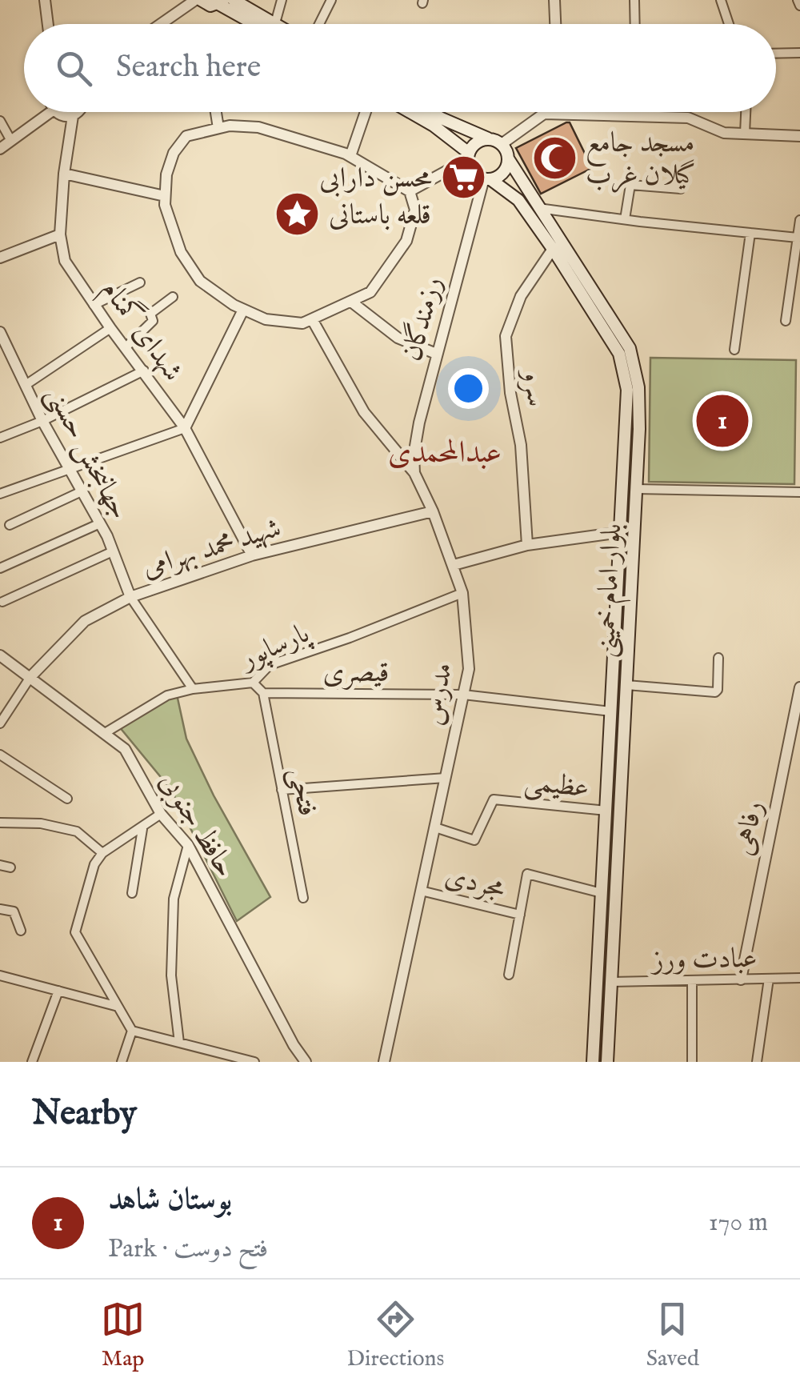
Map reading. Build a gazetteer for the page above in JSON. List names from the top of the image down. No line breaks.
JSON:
{"streets":{"main road":["بلوار امام خمینی"],"street":["رزمندگان","شهدای گمنام","سرو","جهانبخش حسنی","شهید محمد بهرامی","پارساپور","قیصری","مدرس","عظیمی","فتحی","حافظ جنوبی","رفاهی","مجردی","عبادت ورز"]},"crossings":[["رزمندگان","بلوار امام خمینی"],["رزمندگان","مدرس"],["شهدای گمنام","شهید محمد بهرامی"],["سرو","بلوار امام خمینی"],["جهانبخش حسنی","شهید محمد بهرامی"],["شهید محمد بهرامی","مدرس"],["شهید محمد بهرامی","حافظ جنوبی"],["بلوار امام خمینی","قیصری"],["بلوار امام خمینی","عظیمی"],["بلوار امام خمینی","عبادت ورز"],["پارساپور","مدرس"],["پارساپور","حافظ جنوبی"],["قیصری","مدرس"],["قیصری","فتحی"],["مدرس","عظیمی"],["مدرس","مجردی"],["رفاهی","عبادت ورز"]],"districts":["عبدالمحمدی"],"places":{"mosque":["مسجد جامع گیلان غرب"],"supermarket":["محسن دارابی"],"place":["قلعه باستانی"]},"page":{"search":"Search here","pins":"1","heading":"Nearby","list":[{"mark":"1","name":"بوستان شاهد","note":"Park · فتح دوست","value":"170 m"}],"nav":["Map","Directions","Saved"]}}
